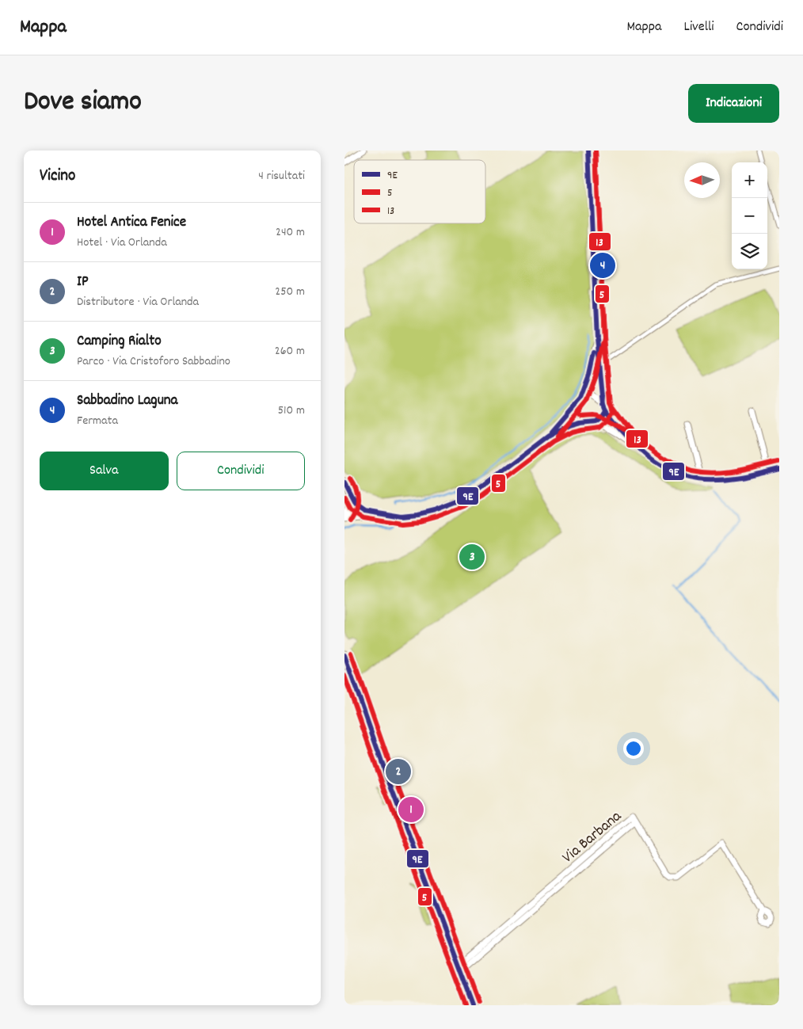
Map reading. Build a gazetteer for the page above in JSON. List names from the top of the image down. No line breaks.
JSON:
{"streets":{"street":["Via Barbana"]},"lines":["transit line 9E","transit line 5","transit line 13"],"legend":["9E","5","13"],"north":"left","page":{"header":"Mappa","nav":["Mappa","Livelli","Condividi"],"title":"Dove siamo","buttons":["Indicazioni",["Salva","Condividi"]],"heading":["Vicino","4 risultati"],"map_buttons":["+","−"],"list":[{"mark":"1","name":"Hotel Antica Fenice","note":"Hotel · Via Orlanda","value":"240 m"},{"mark":"2","name":"IP","note":"Distributore · Via Orlanda","value":"250 m"},{"mark":"3","name":"Camping Rialto","note":"Parco · Via Cristoforo Sabbadino","value":"260 m"},{"mark":"4","name":"Sabbadino Laguna","note":"Fermata","value":"510 m"}],"pins":["4","3","2","1"]}}
